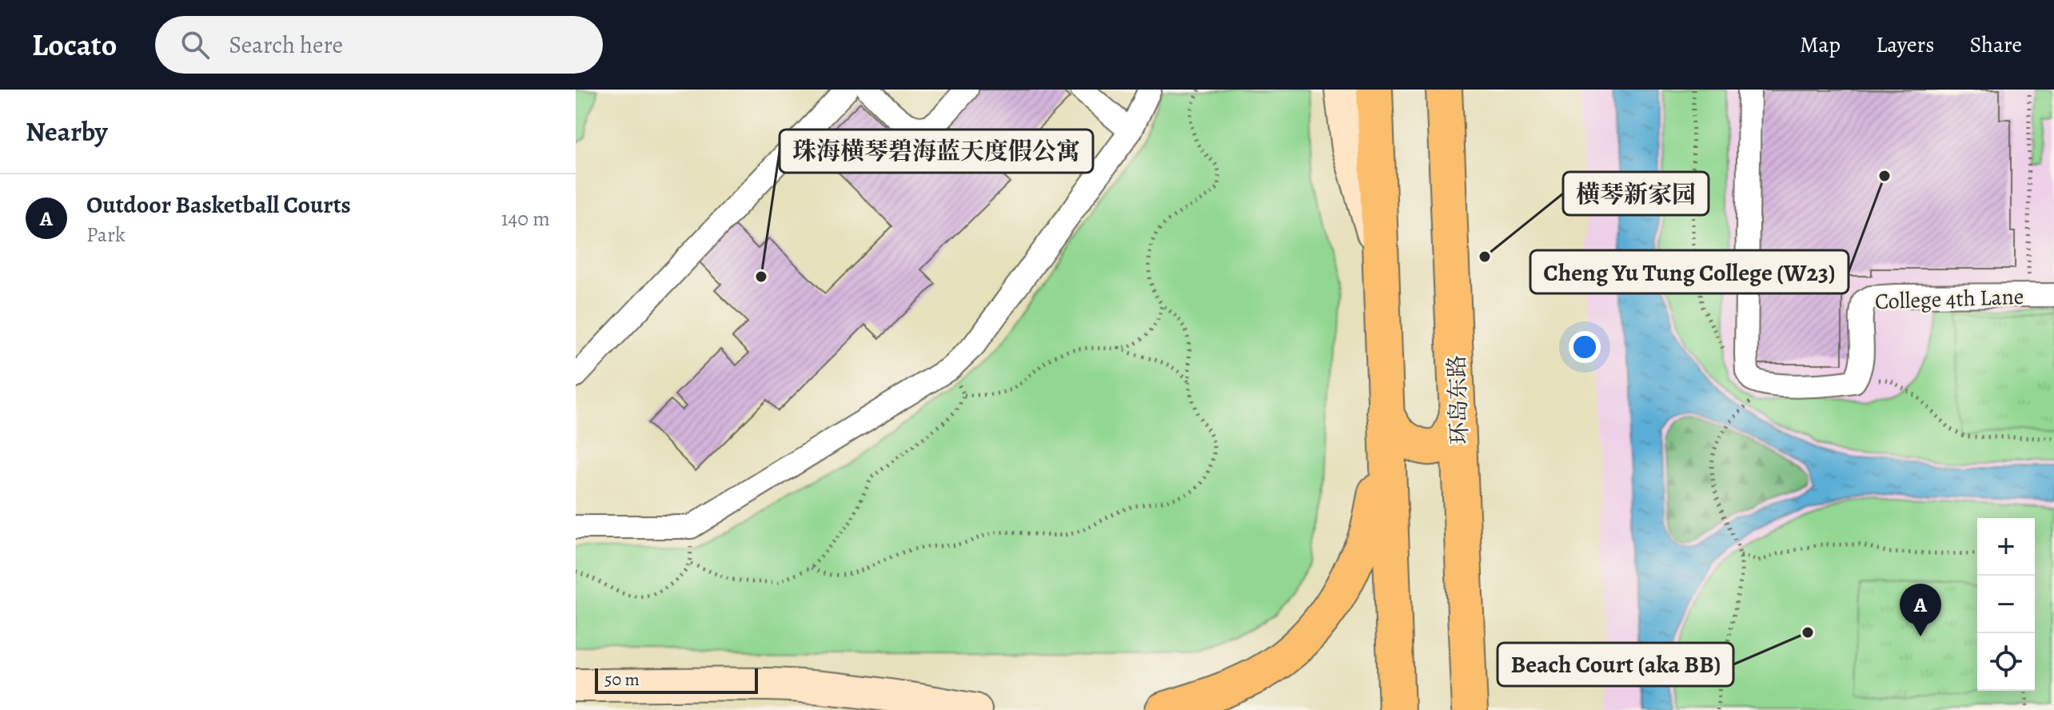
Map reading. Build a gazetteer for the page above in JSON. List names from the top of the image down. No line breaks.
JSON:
{"streets":{"main road":["环岛东路"],"street":["College 4th Lane"]},"places":["Cheng Yu Tung College (W23)","横琴新家园","珠海横琴碧海蓝天度假公寓","Beach Court (aka BB)"],"scale_bar":"50 m","page":{"header":"Locato","search":"Search here","nav":["Map","Layers","Share"],"heading":"Nearby","list":[{"mark":"A","name":"Outdoor Basketball Courts","note":"Park","value":"140 m"}],"map_buttons":["+","−"],"pins":"A","scale":"50 m"}}
